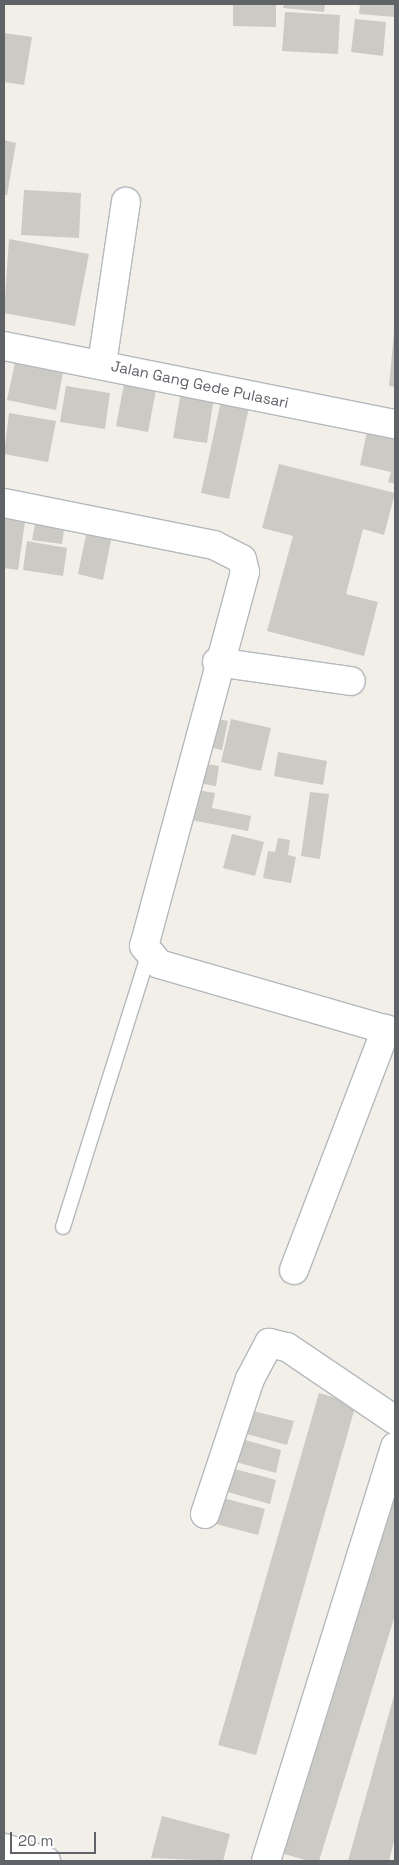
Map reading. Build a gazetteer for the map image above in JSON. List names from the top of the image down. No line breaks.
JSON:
{"streets":{"street":["Jalan Gang Gede Pulasari"]},"scale_bar":"20 m"}
